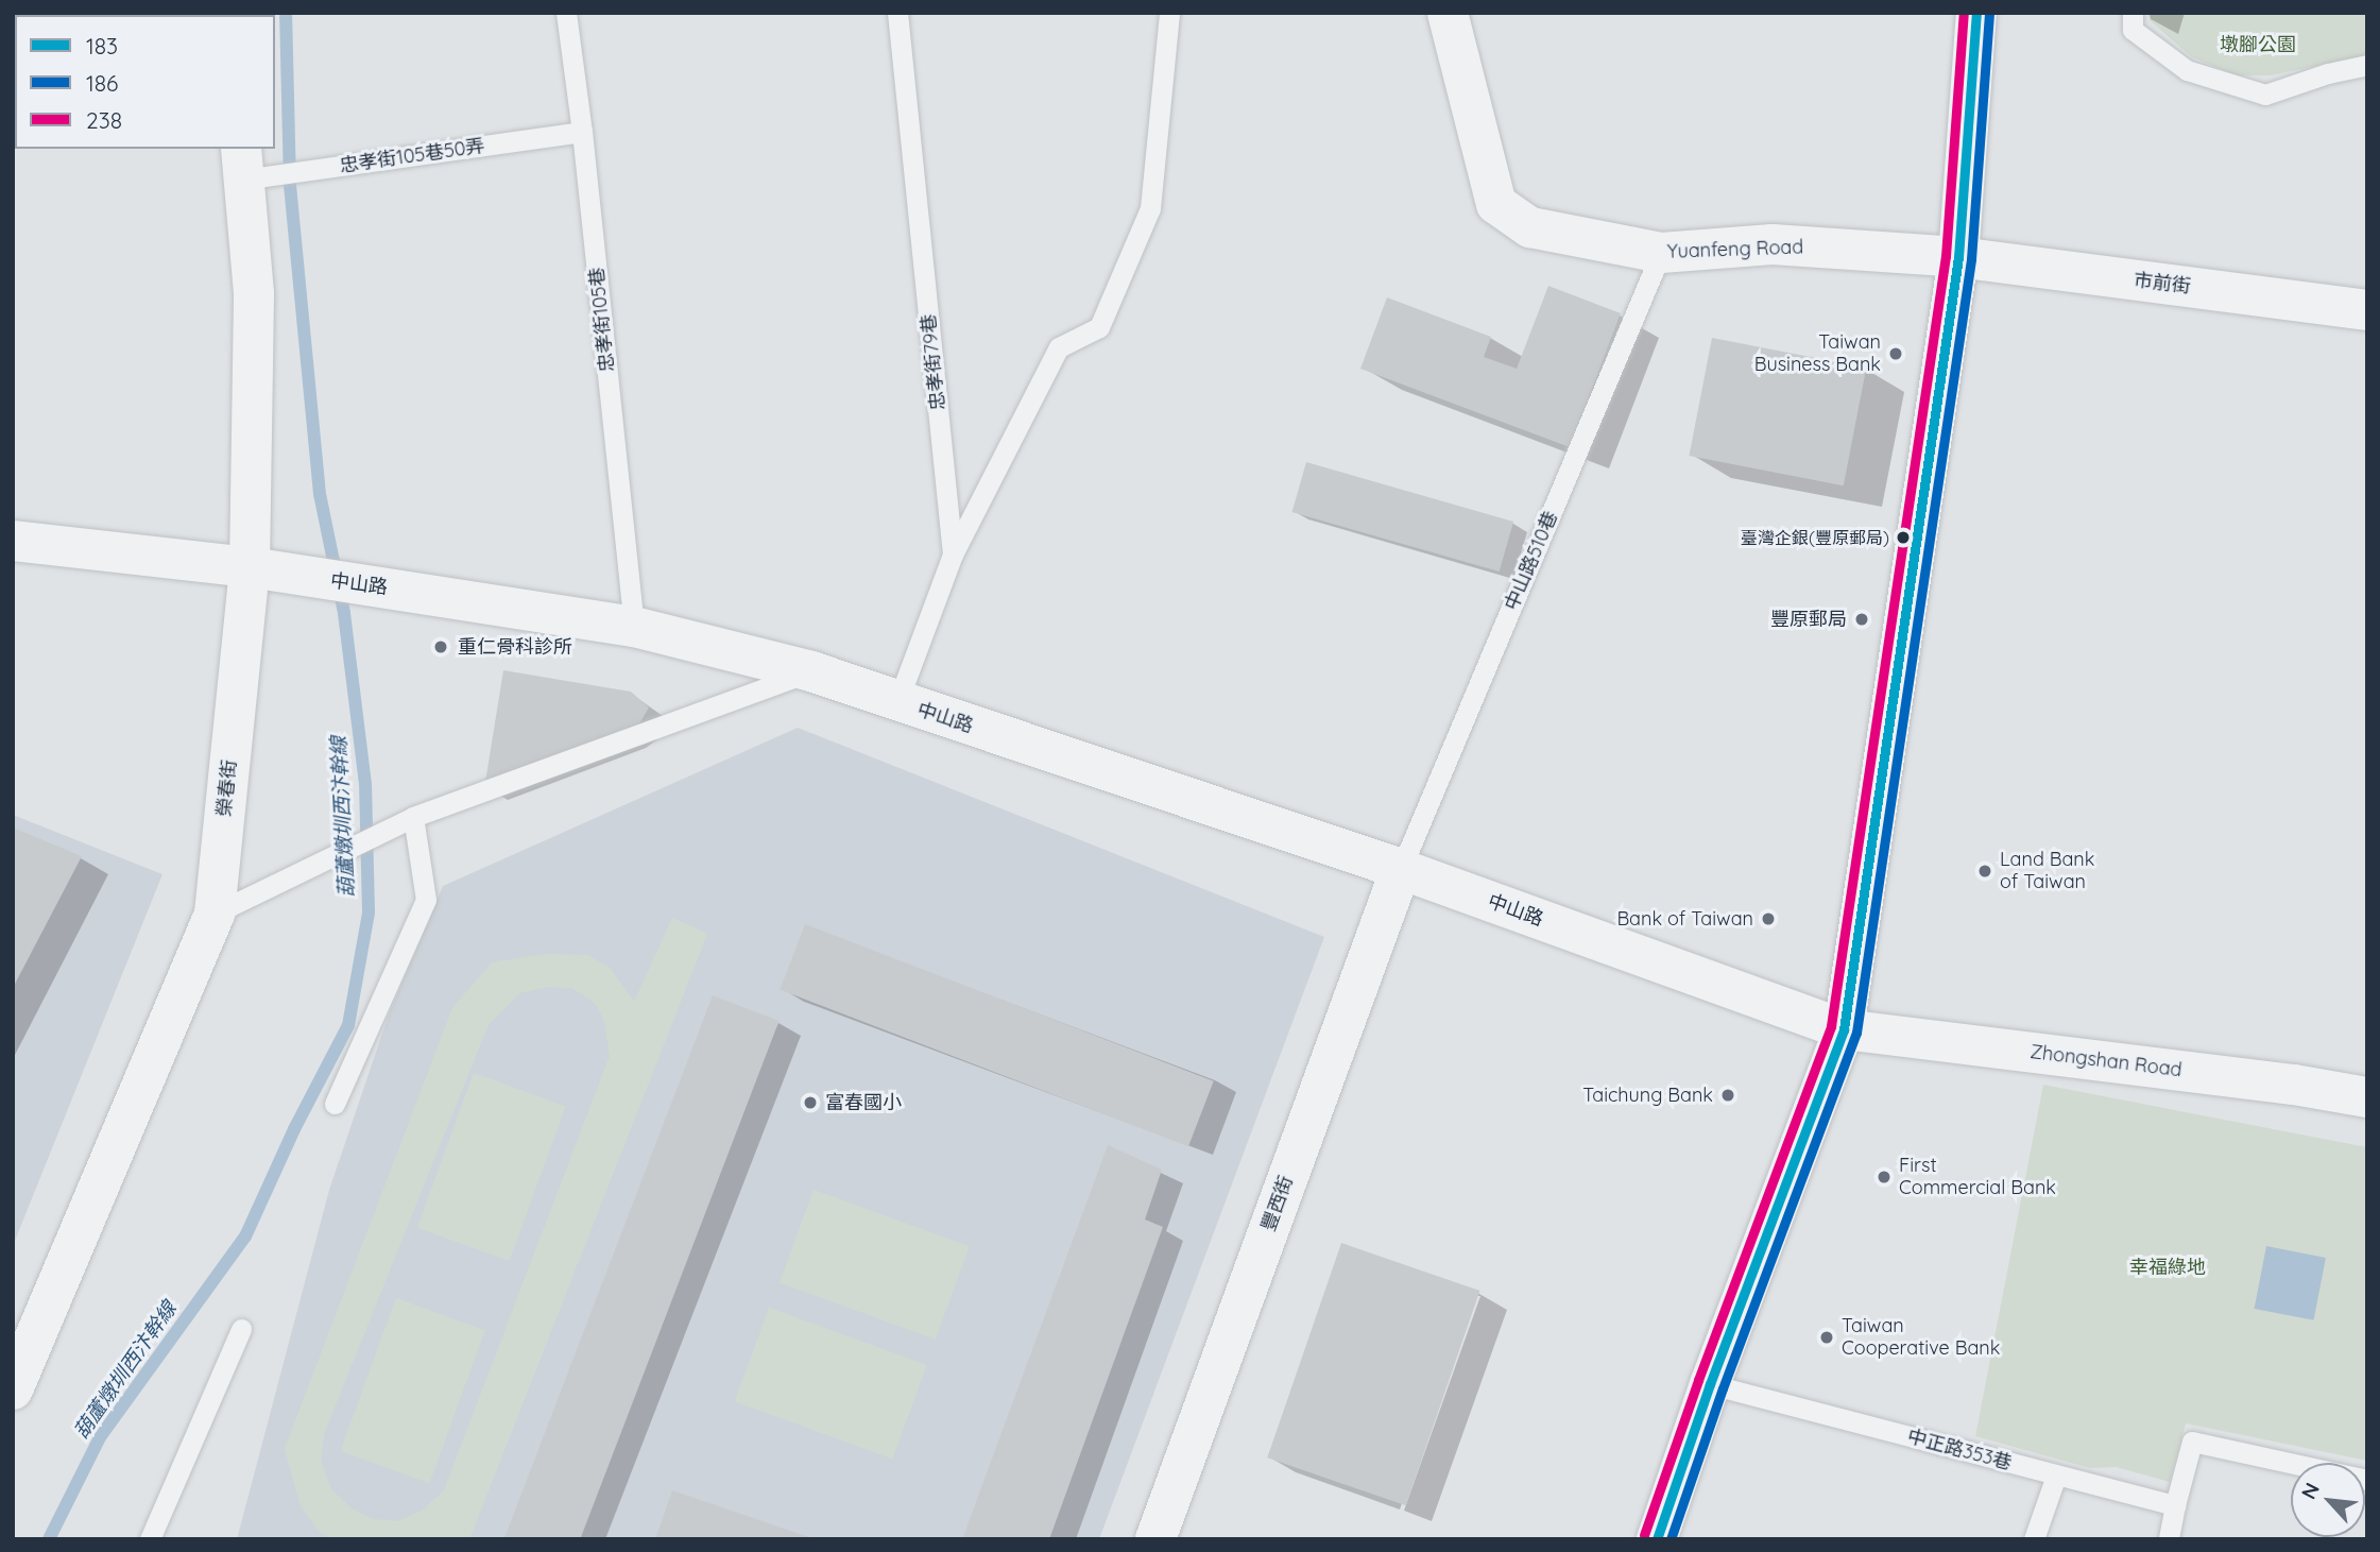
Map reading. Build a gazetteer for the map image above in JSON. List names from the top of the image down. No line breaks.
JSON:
{"streets":{"street":["Yuanfeng Road","市前街","中山路","榮春街","Zhongshan Road","豐西街"],"lane":["忠孝街105巷50弄","忠孝街105巷","忠孝街79巷","中山路510巷","中正路353巷"]},"crossings":[["忠孝街105巷50弄","忠孝街105巷"],["忠孝街105巷50弄","榮春街"],["Yuanfeng Road","市前街"],["Yuanfeng Road","中山路510巷"],["忠孝街105巷","中山路"],["忠孝街79巷","中山路"],["中山路510巷","中山路"],["中山路510巷","豐西街"],["中山路","榮春街"],["中山路","Zhongshan Road"],["中山路","豐西街"]],"water":["葫蘆燉圳西汴幹線"],"parks":["墩腳公園","幸福綠地"],"places":["Taiwan Business Bank","臺灣企銀(豐原郵局)","豐原郵局","重仁骨科診所","Land Bank of Taiwan","Bank of Taiwan","Taichung Bank","富春國小","First Commercial Bank","Taiwan Cooperative Bank"],"lines":["transit line 183","transit line 238","transit line 186"],"legend":["183","186","238"],"north":"top left"}
